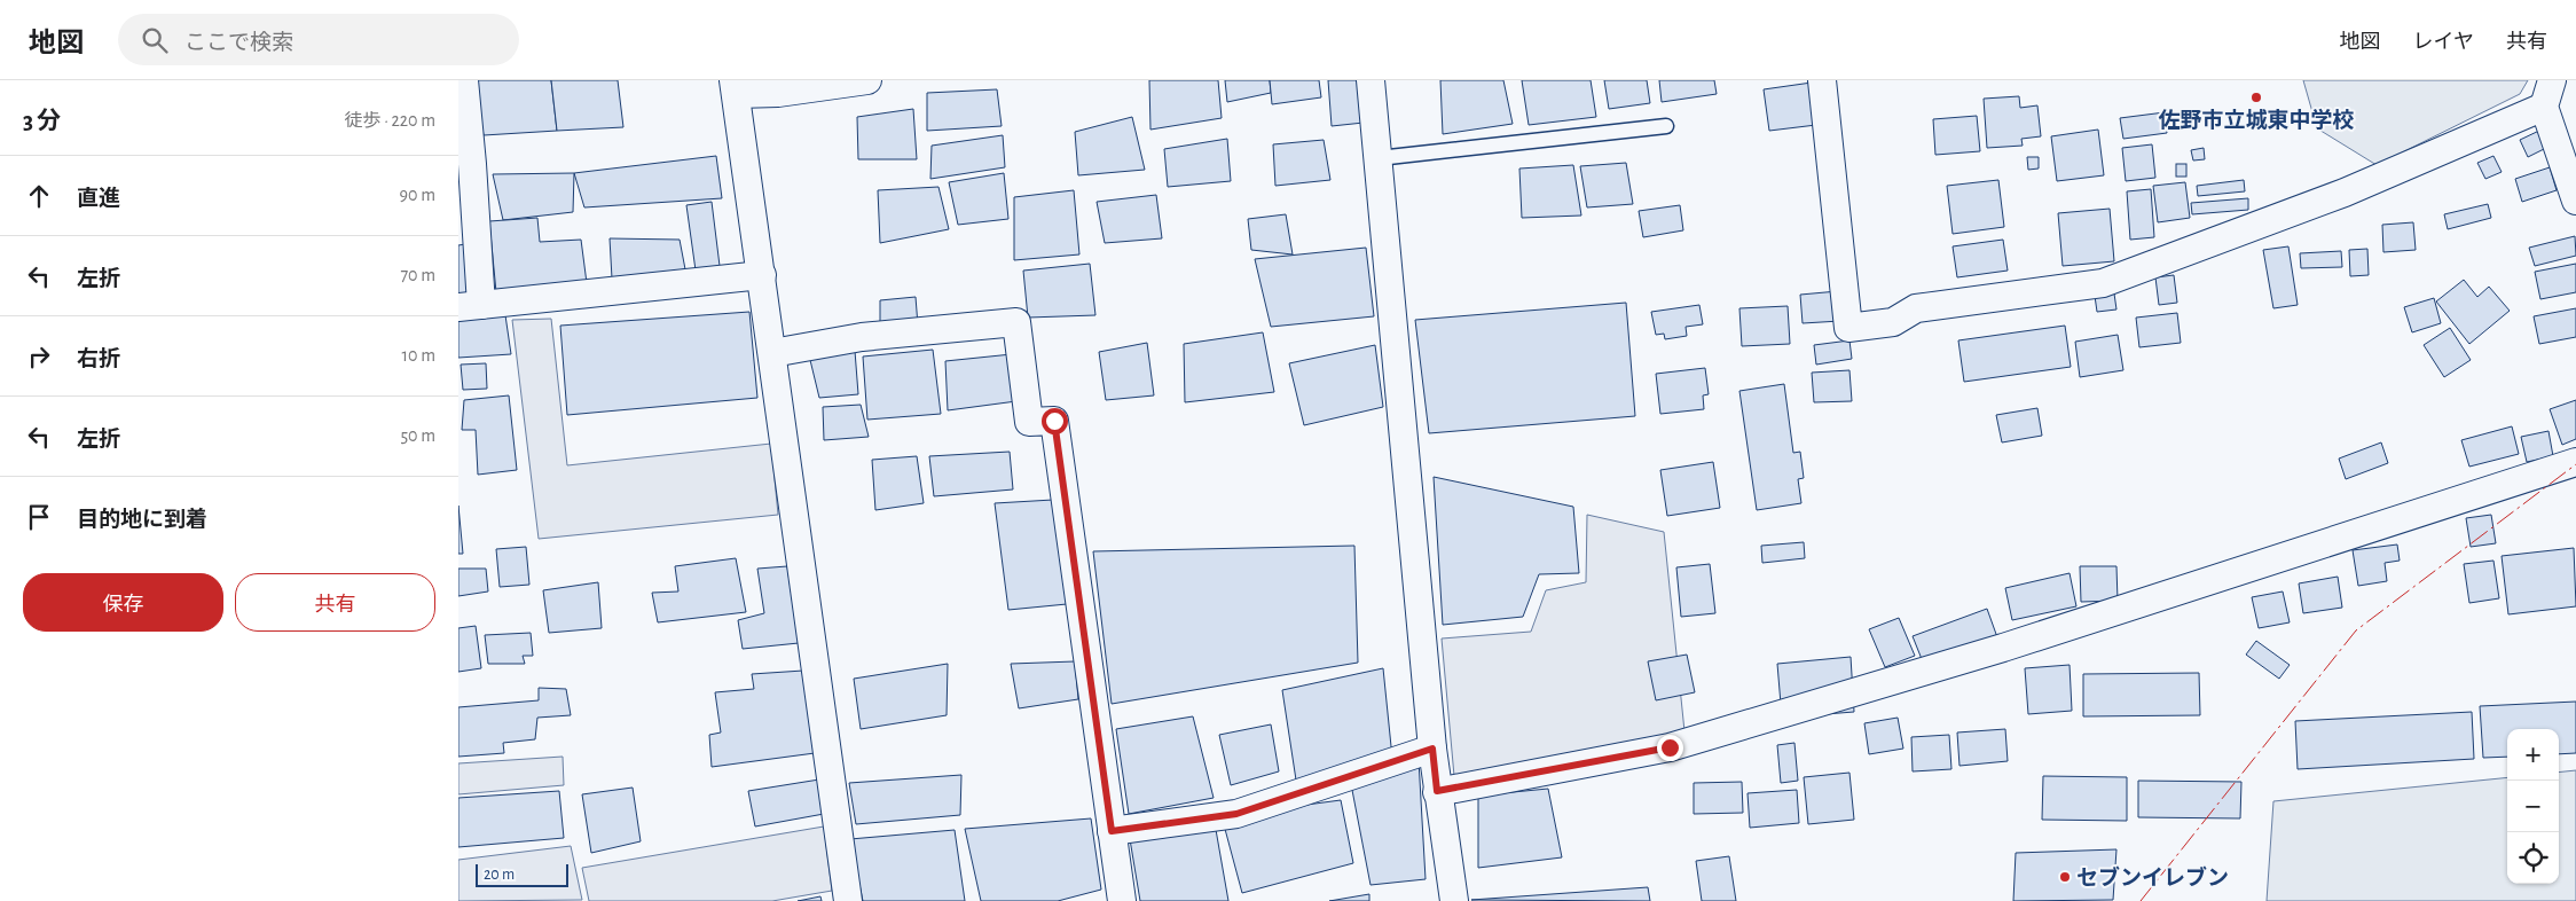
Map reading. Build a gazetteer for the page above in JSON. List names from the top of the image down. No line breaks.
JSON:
{"places":["佐野市立城東中学校","セブンイレブン"],"scale_bar":"20 m","page":{"header":"地図","search":"ここで検索","nav":["地図","レイヤ","共有"],"heading":["3 分","徒歩 · 220 m"],"list":[["直進","90 m"],["左折","70 m"],["右折","10 m"],["左折","50 m"],"目的地に到着"],"buttons":["保存","共有"],"map_buttons":["+","−"],"scale":"20 m"}}
